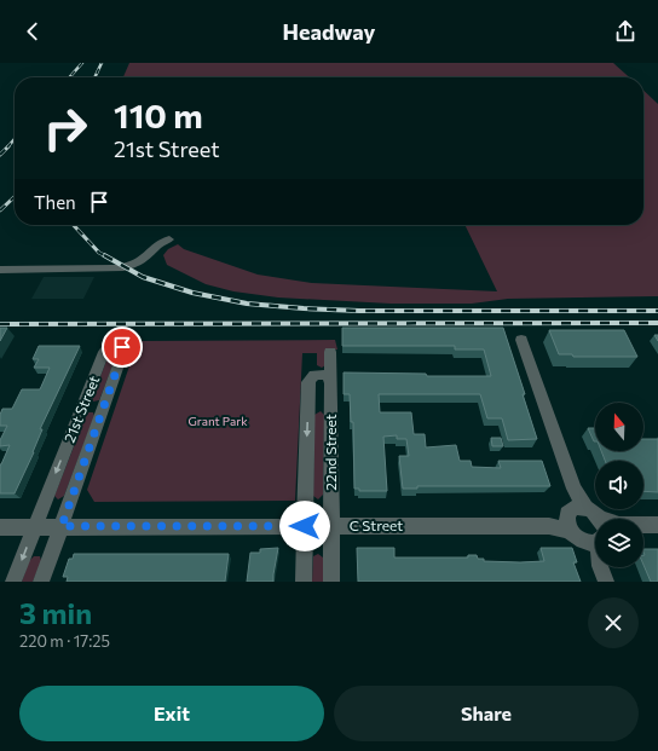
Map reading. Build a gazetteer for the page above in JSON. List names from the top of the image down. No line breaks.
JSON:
{"streets":{"street":["21st Street","22nd Street","C Street"]},"crossings":[["21st Street","C Street"],["22nd Street","C Street"]],"parks":["Grant Park"],"north":"top","page":{"header":"Headway","turn":["110 m","21st Street"],"then":"Then","heading":["3 min","220 m · 17:25"],"buttons":["Exit","Share"]}}
